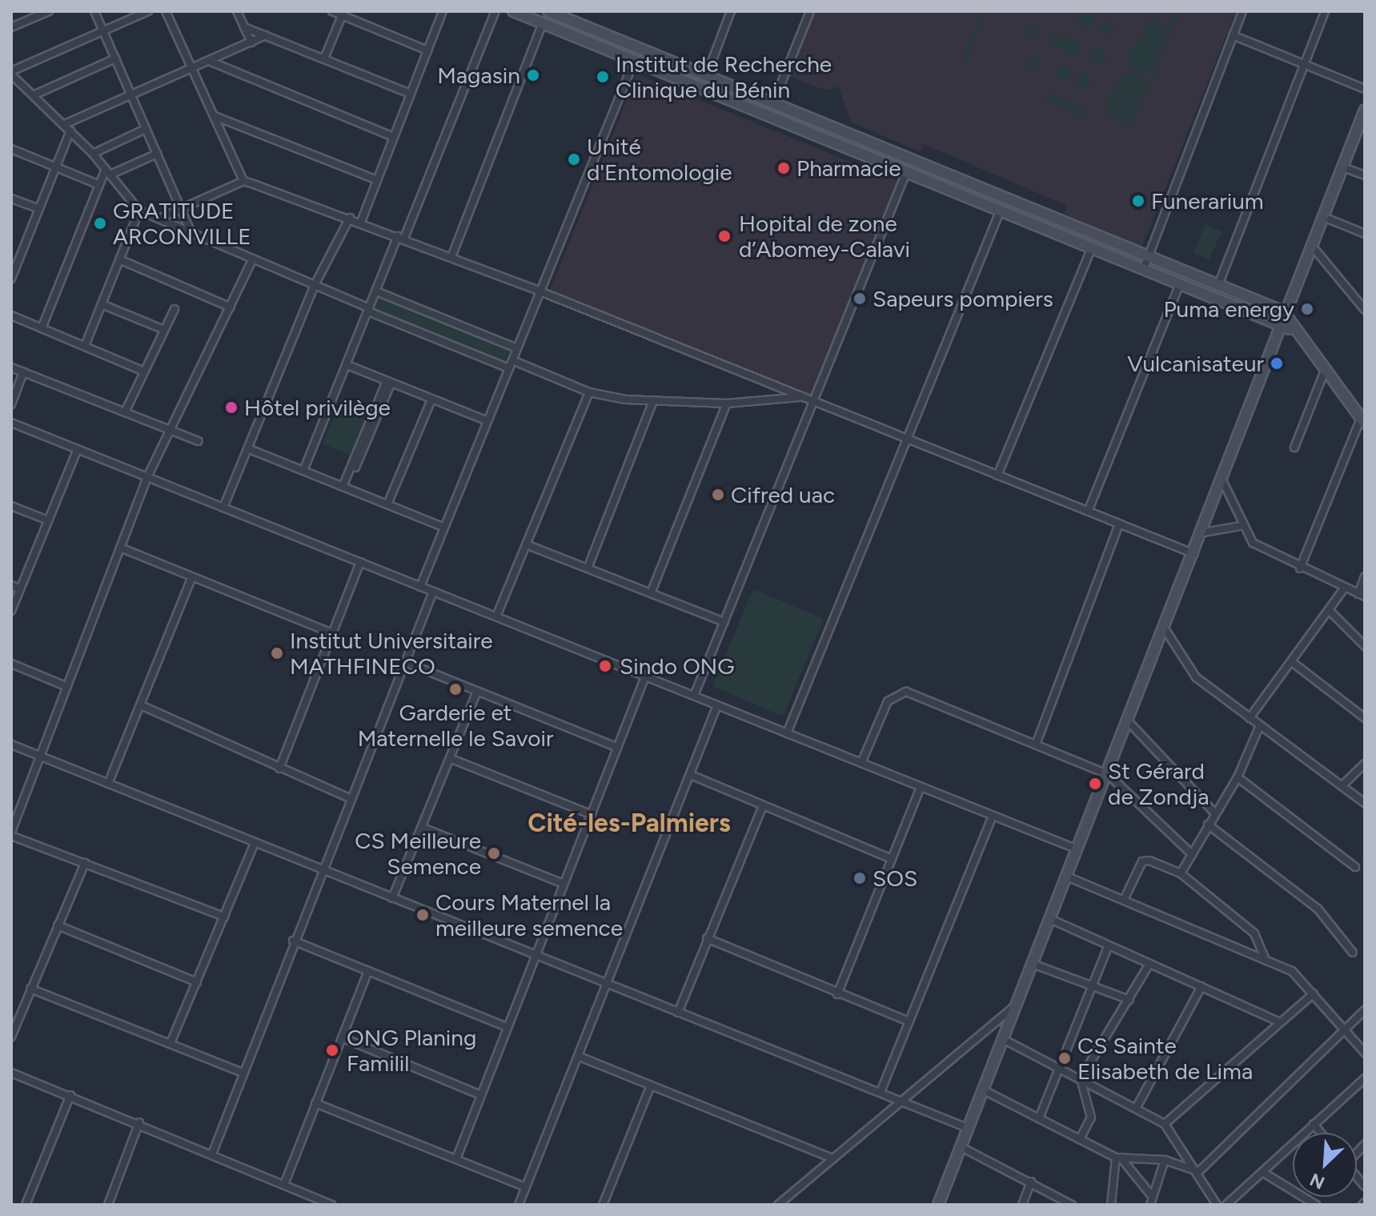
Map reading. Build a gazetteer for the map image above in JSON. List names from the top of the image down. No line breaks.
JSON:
{"districts":["Cité-les-Palmiers"],"places":["Magasin","Institut de Recherche Clinique du Bénin","Unité d'Entomologie","Pharmacie","Funerarium","GRATITUDE ARCONVILLE","Hopital de zone d’Abomey-Calavi","Sapeurs pompiers","Puma energy","Vulcanisateur","Hôtel privilège","Cifred uac","Institut Universitaire MATHFINECO","Sindo ONG","Garderie et Maternelle le Savoir","St Gérard de Zondja","CS Meilleure Semence","SOS","Cours Maternel la meilleure semence","ONG Planing Familil","CS Sainte Elisabeth de Lima"],"north":"bottom left"}
